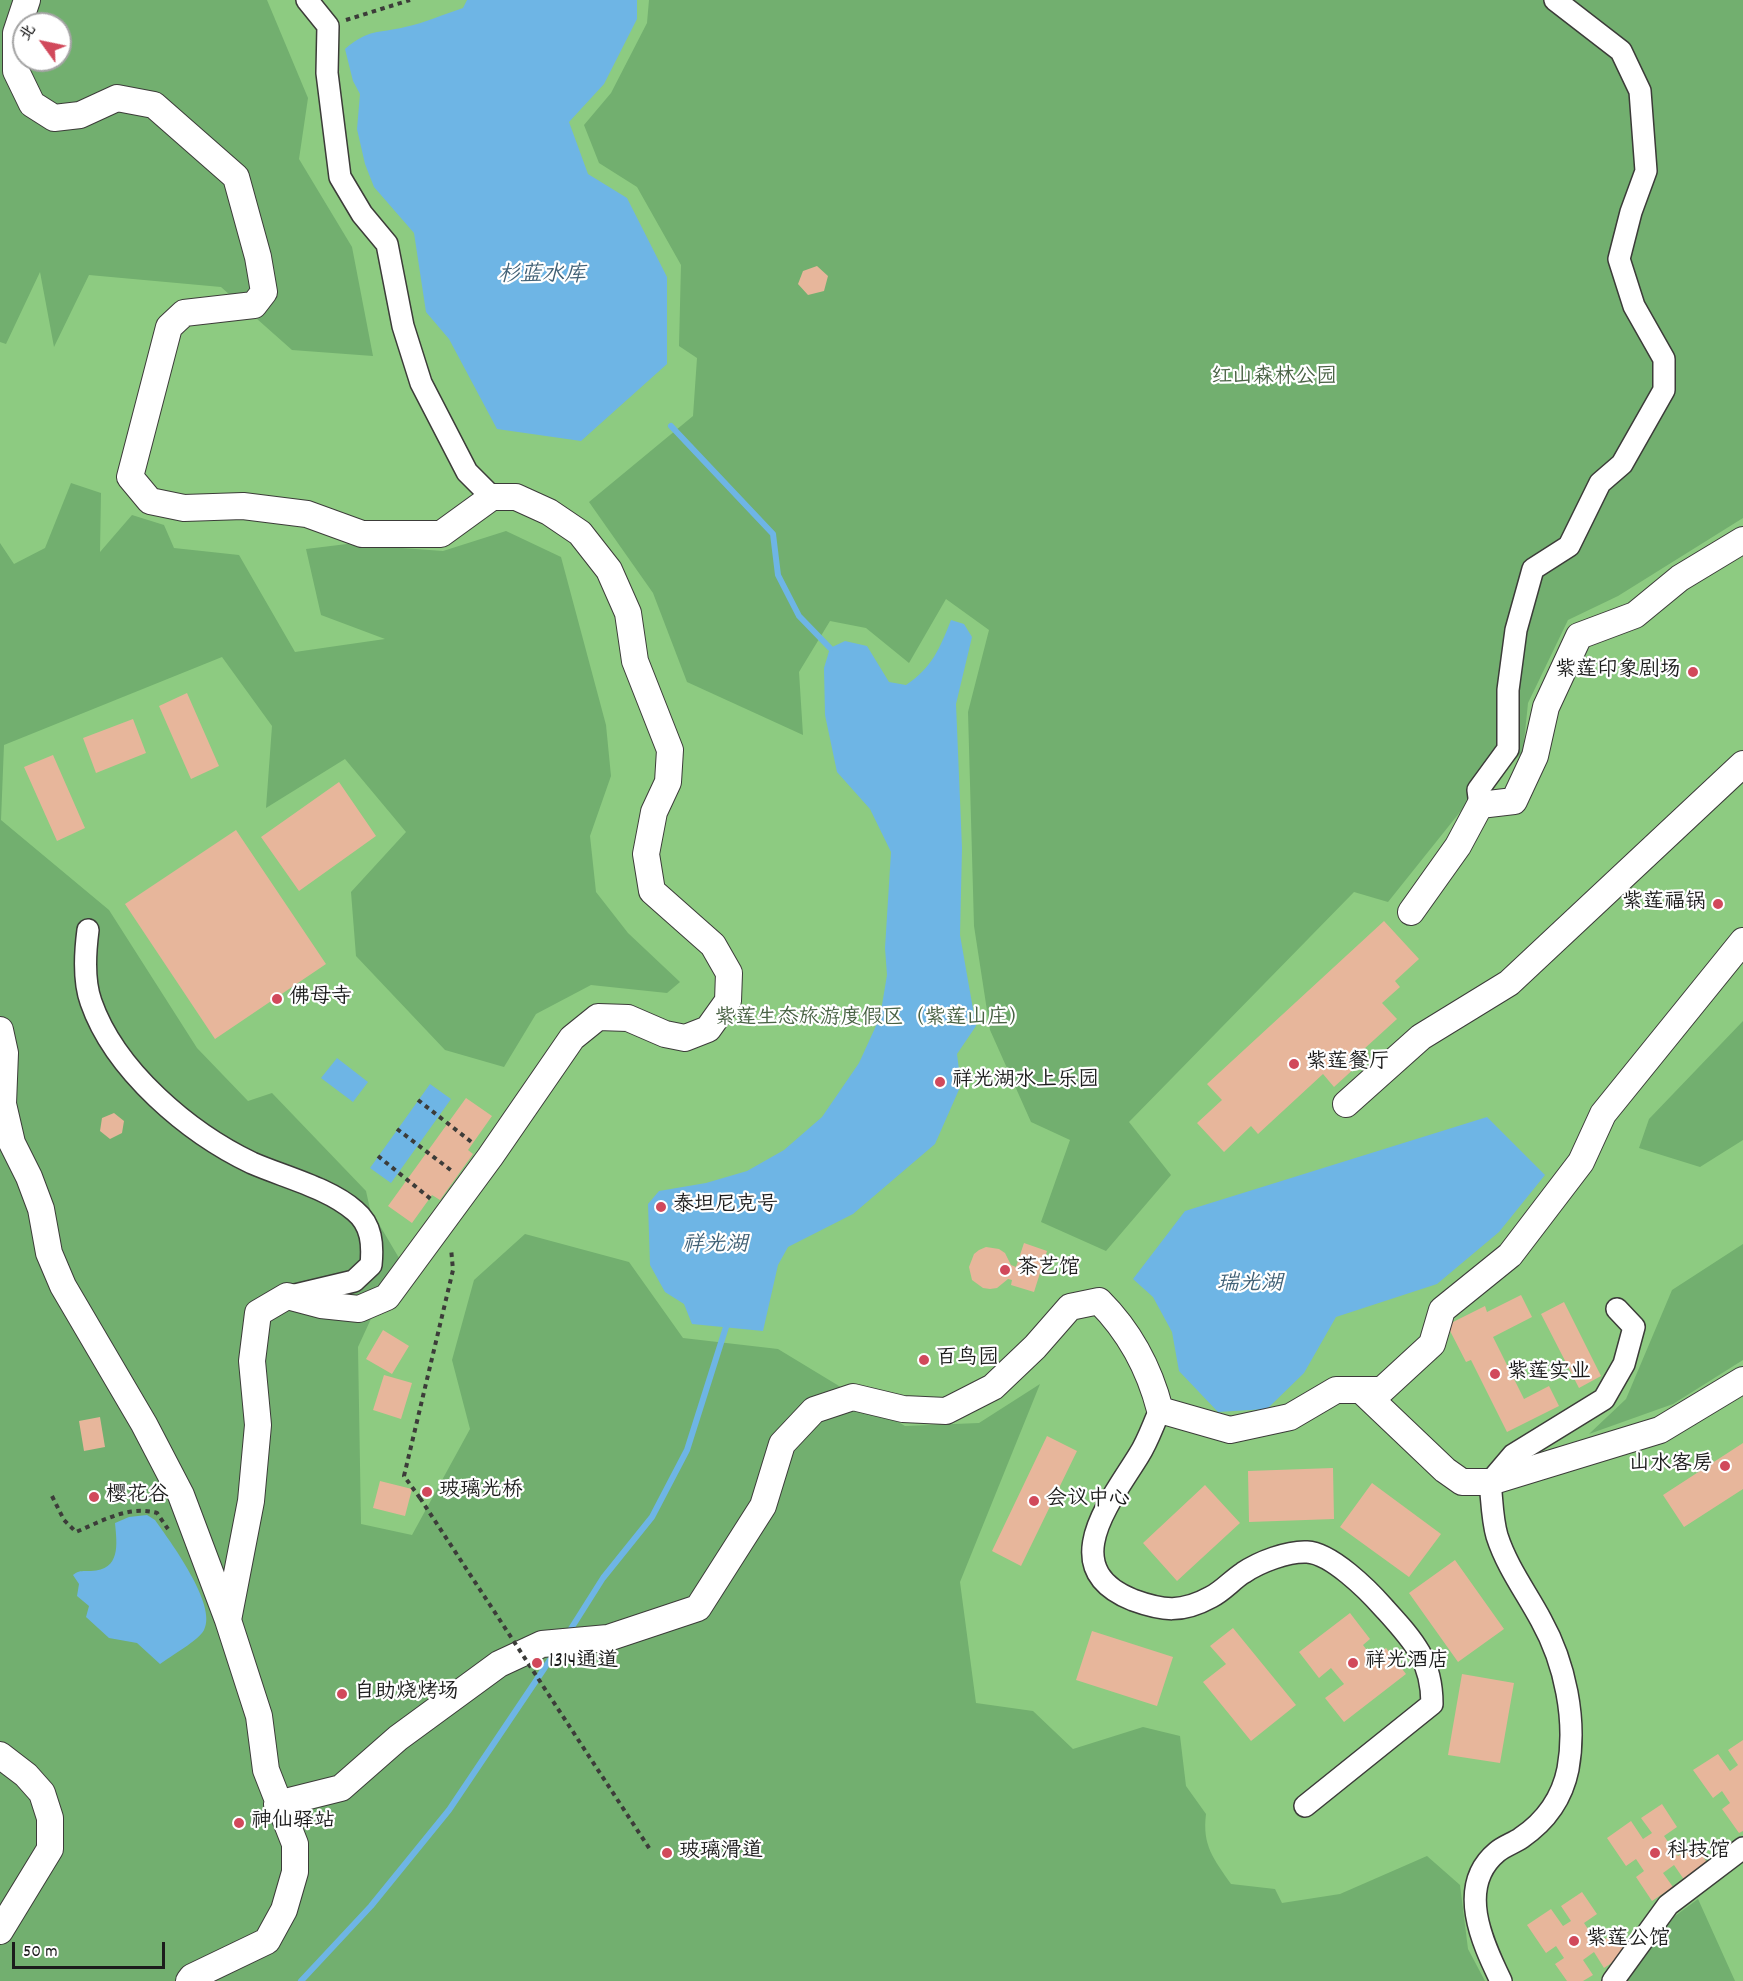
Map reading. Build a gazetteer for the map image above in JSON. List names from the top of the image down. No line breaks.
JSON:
{"water":["杉蓝水库","祥光湖","瑞光湖"],"parks":["红山森林公园","紫莲生态旅游度假区（紫莲山庄）"],"places":["紫莲印象剧场","紫莲福锅","佛母寺","紫莲餐厅","祥光湖水上乐园","泰坦尼克号","茶艺馆","百鸟园","紫莲实业","山水客房","玻璃光桥","樱花谷","会议中心","1314通道","祥光酒店","自助烧烤场","神仙驿站","玻璃滑道","科技馆","紫莲公馆"],"scale_bar":"50 m","north":"top left"}
